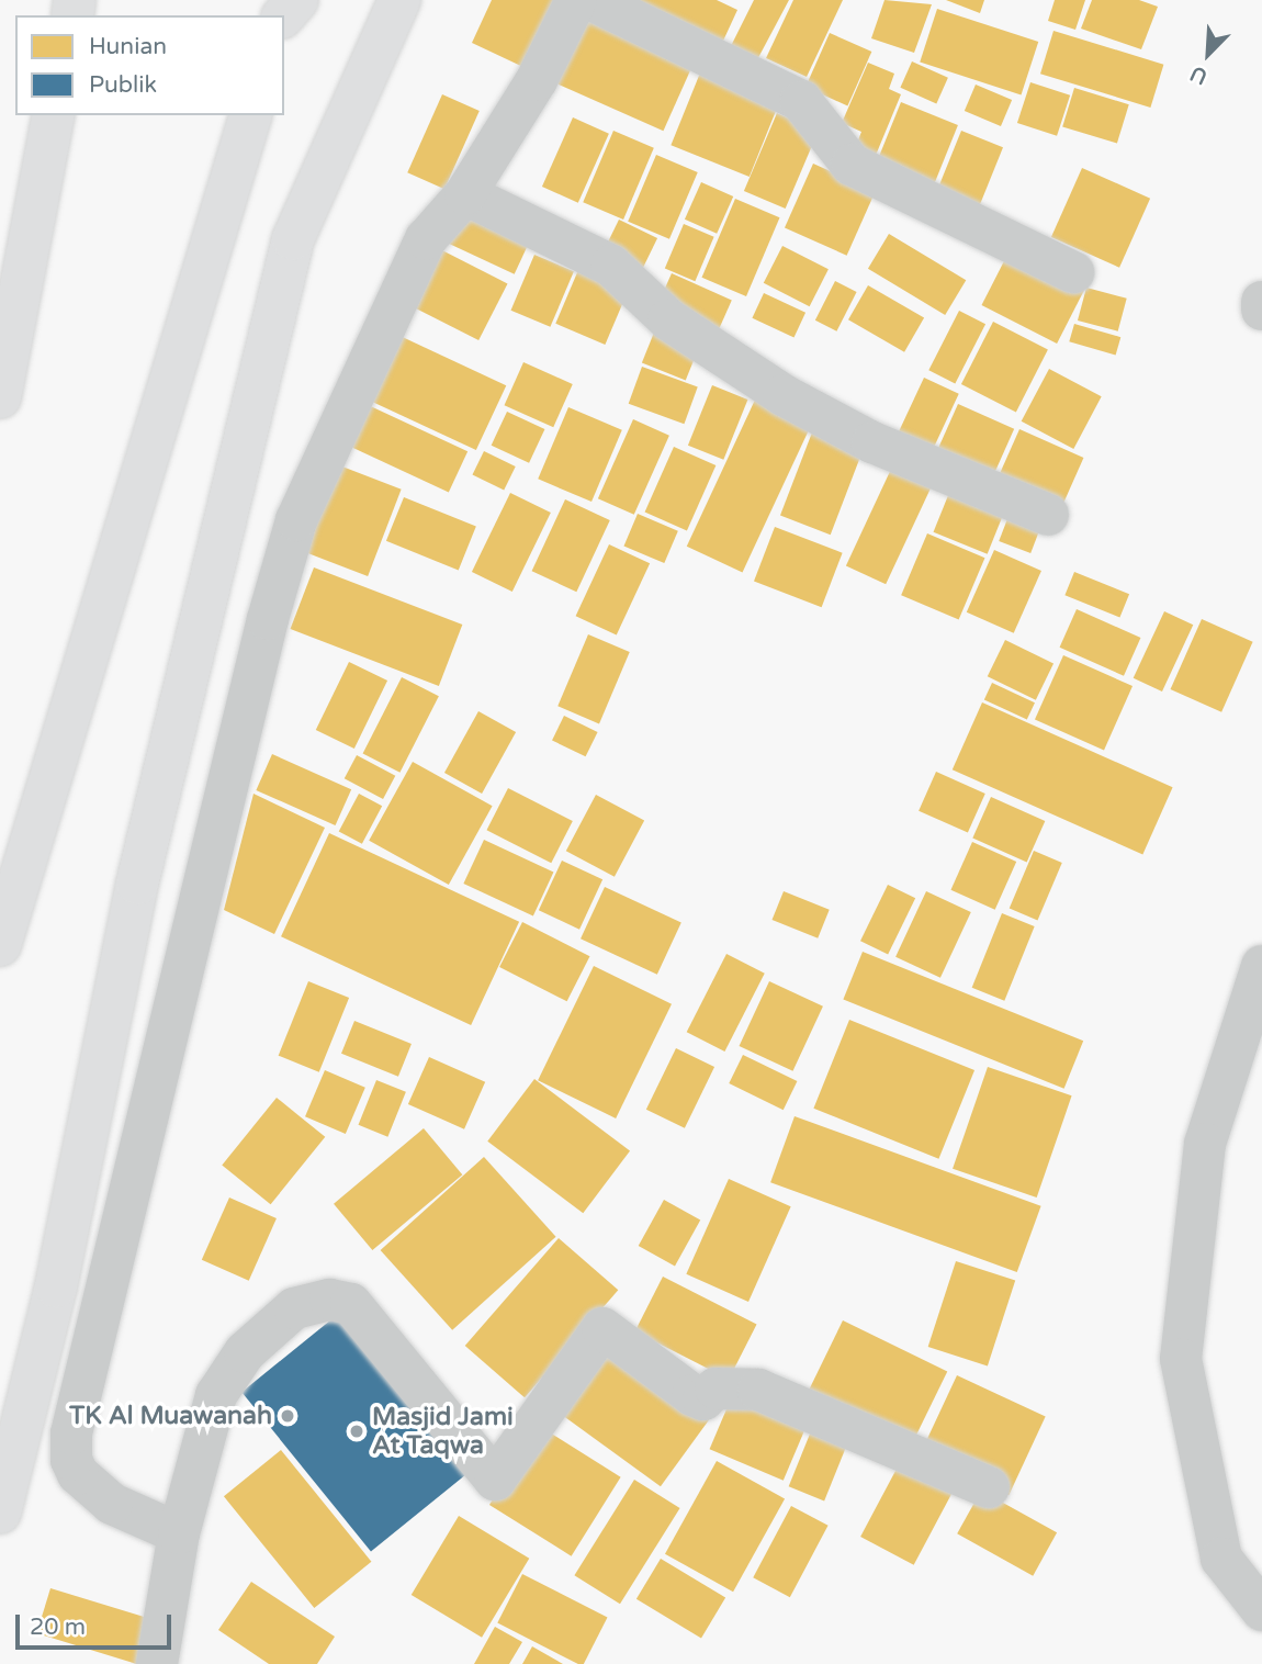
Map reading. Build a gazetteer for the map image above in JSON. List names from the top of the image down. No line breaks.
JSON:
{"places":["TK Al Muawanah","Masjid Jami At Taqwa"],"legend":["Hunian","Publik"],"scale_bar":"20 m","north":"bottom left"}
